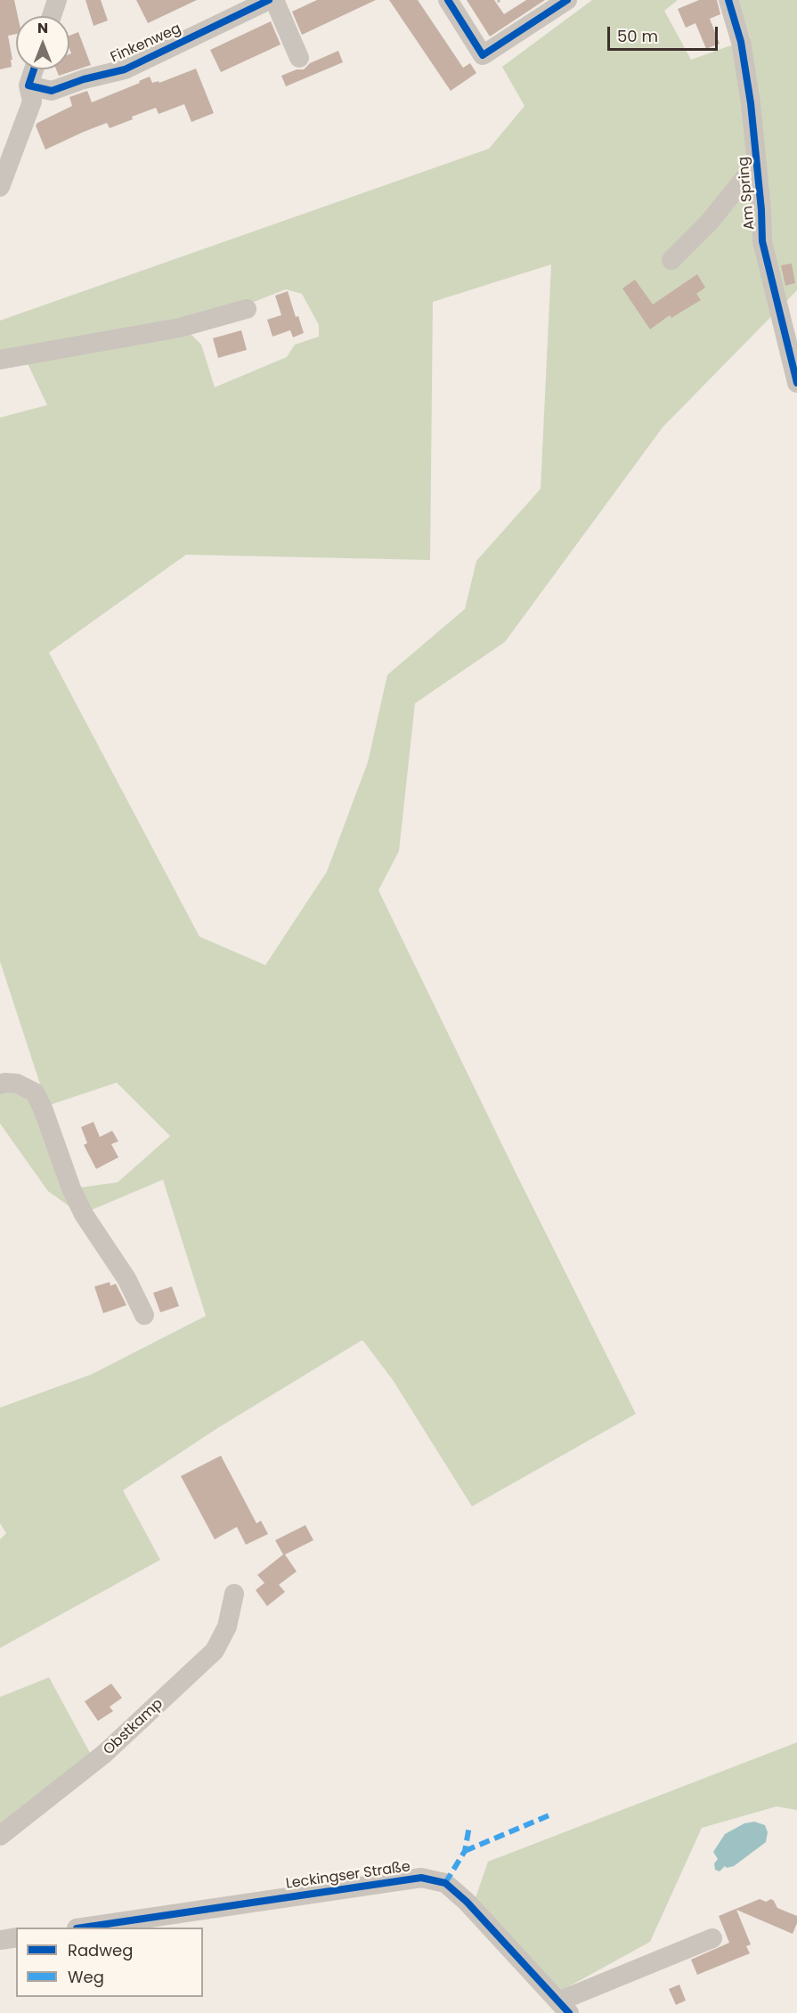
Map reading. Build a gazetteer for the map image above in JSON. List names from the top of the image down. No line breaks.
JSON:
{"streets":{"street":["Finkenweg","Am Spring","Obstkamp","Leckingser Straße"]},"legend":["Radweg","Weg"],"scale_bar":"50 m","north":"top"}
